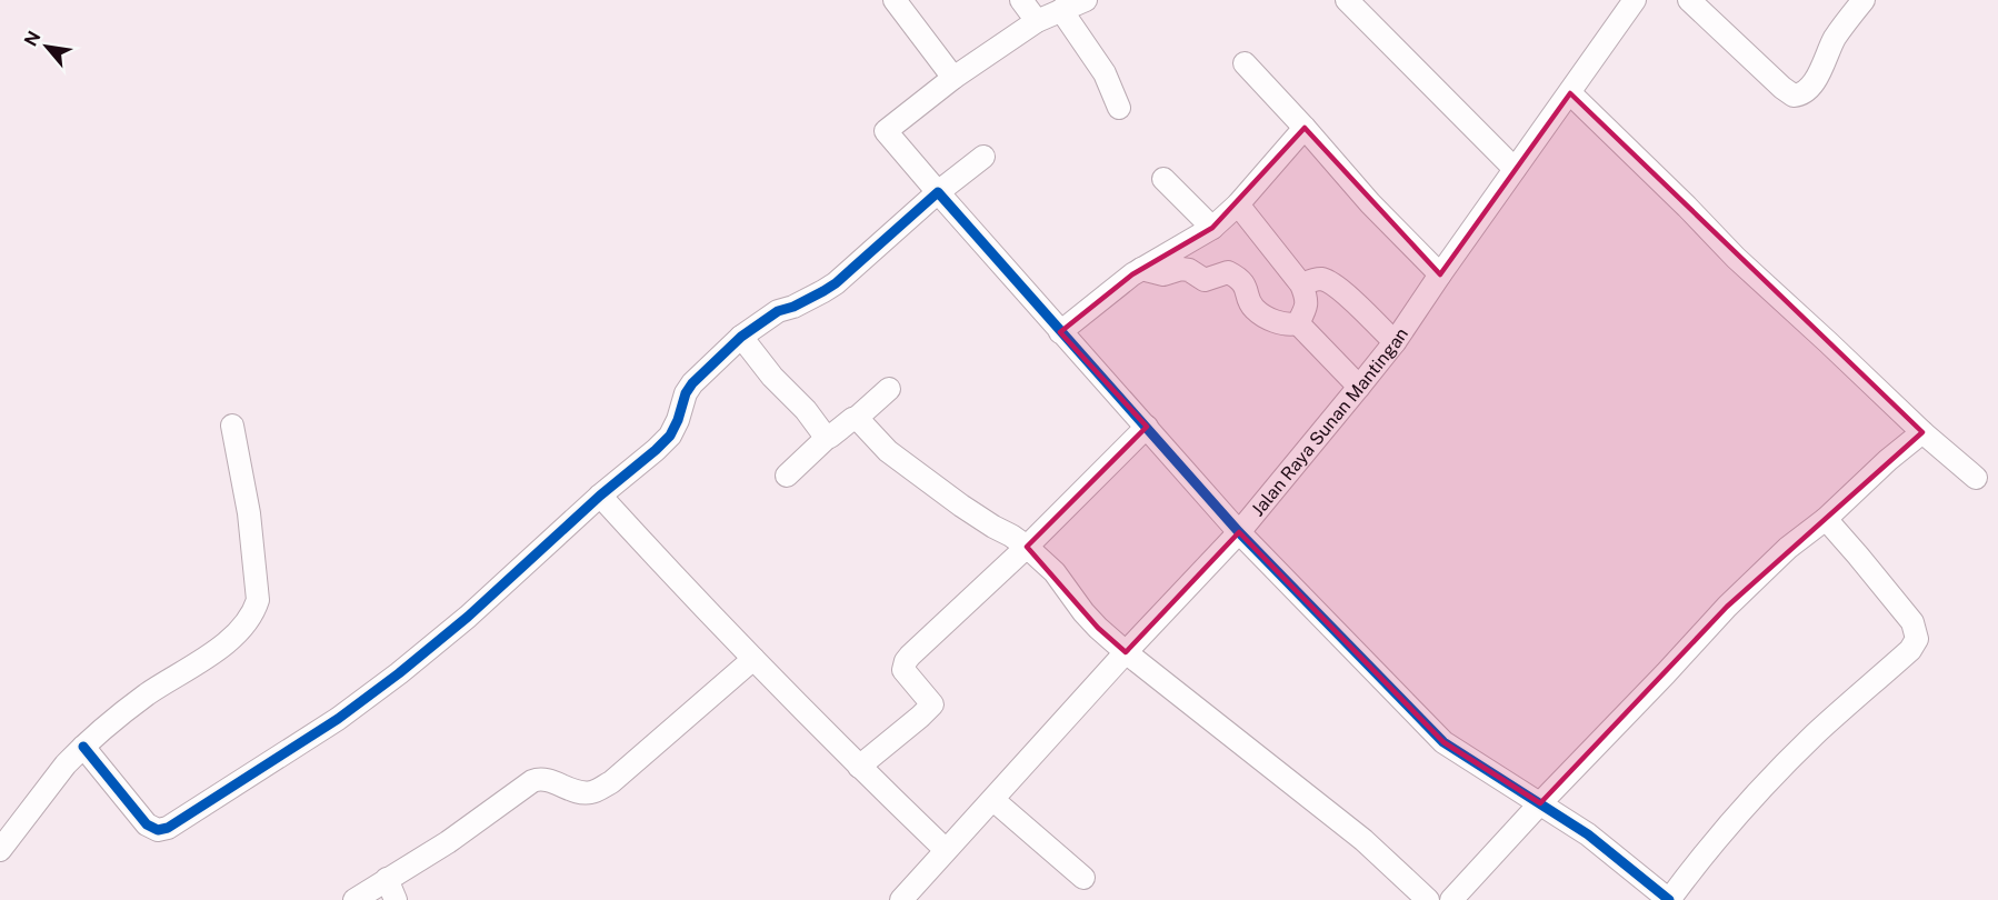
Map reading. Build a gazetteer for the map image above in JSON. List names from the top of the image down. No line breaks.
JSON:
{"streets":{"street":["Jalan Raya Sunan Mantingan"]},"north":"top left"}
